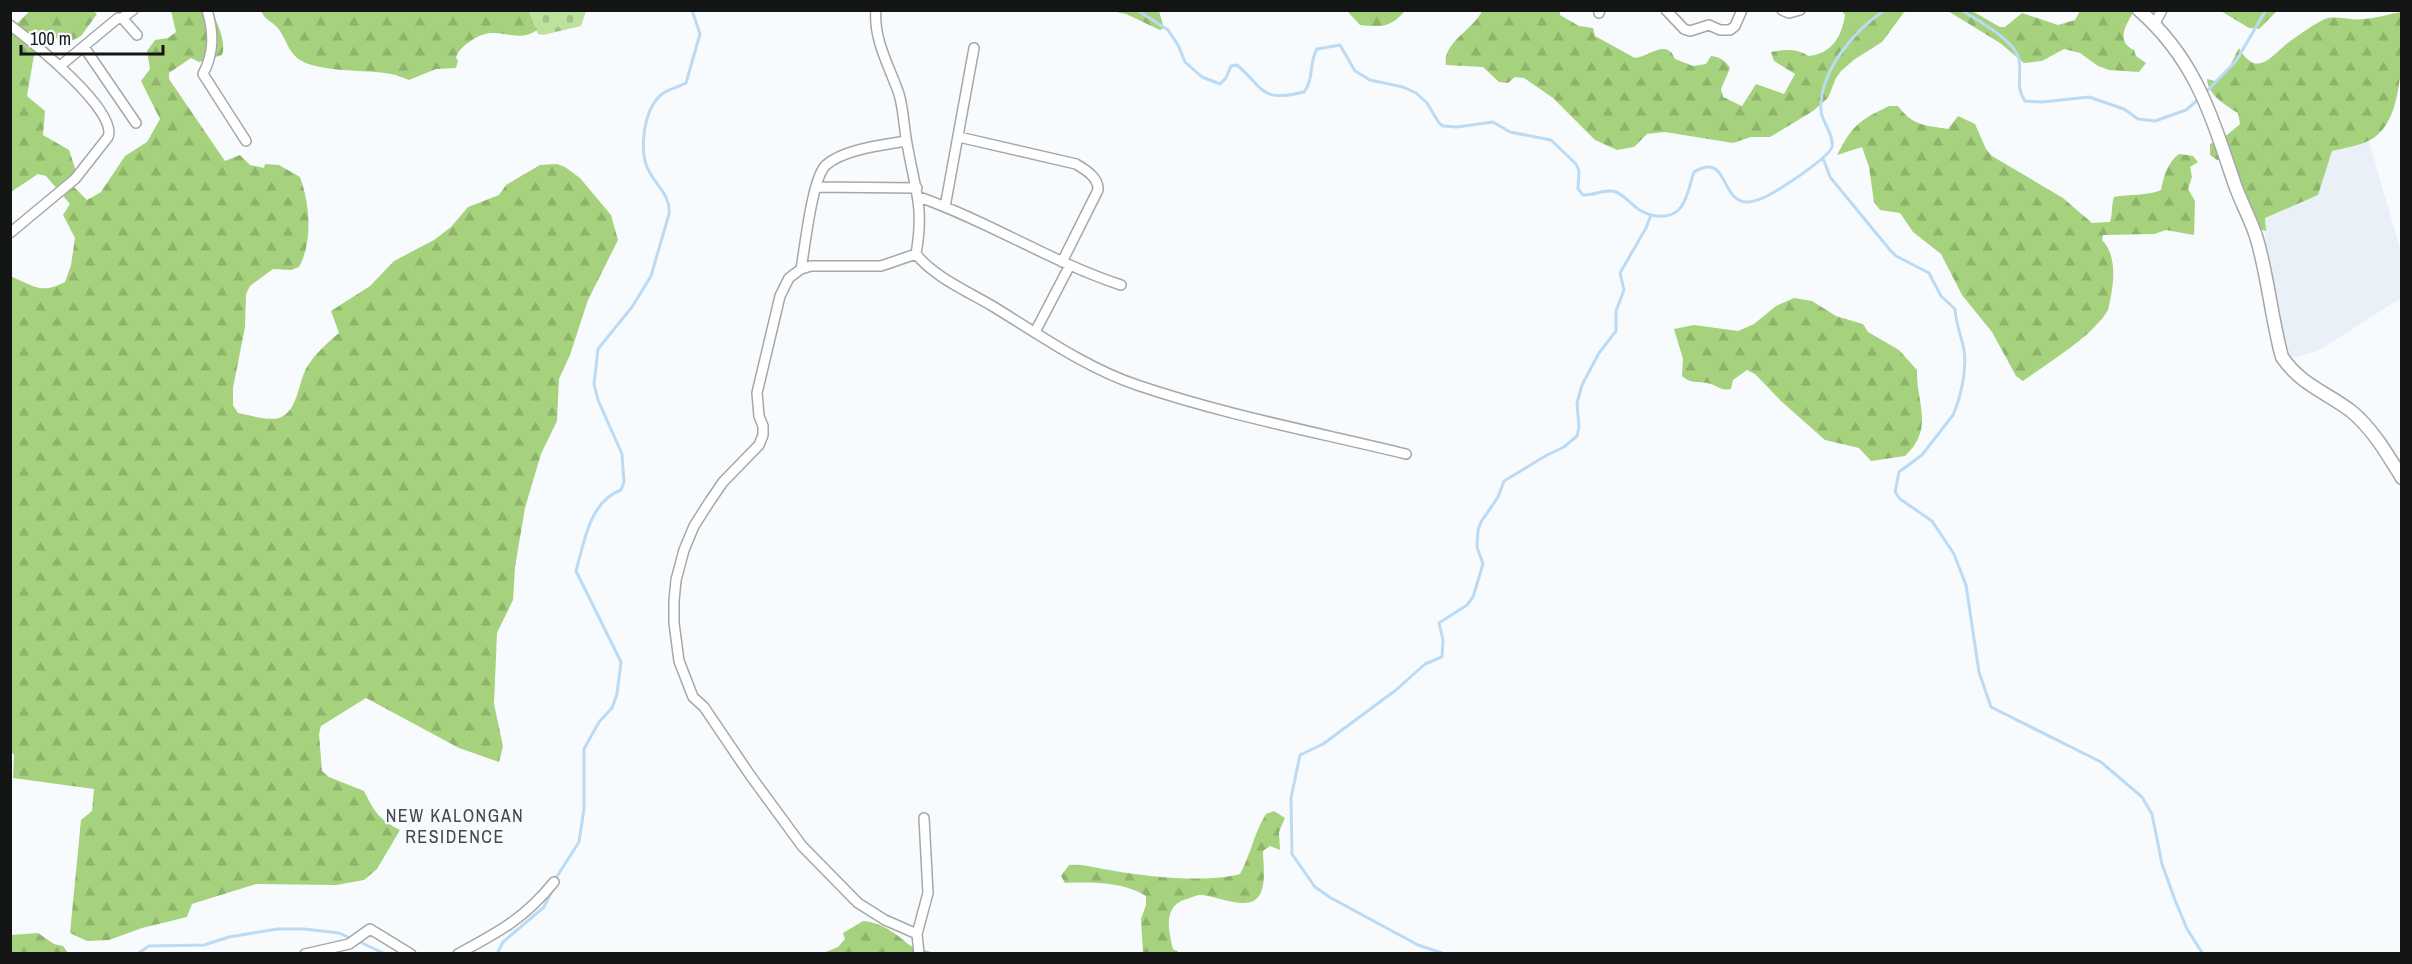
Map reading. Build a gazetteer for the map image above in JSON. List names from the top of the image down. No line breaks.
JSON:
{"districts":["NEW KALONGAN RESIDENCE"],"scale_bar":"100 m"}
